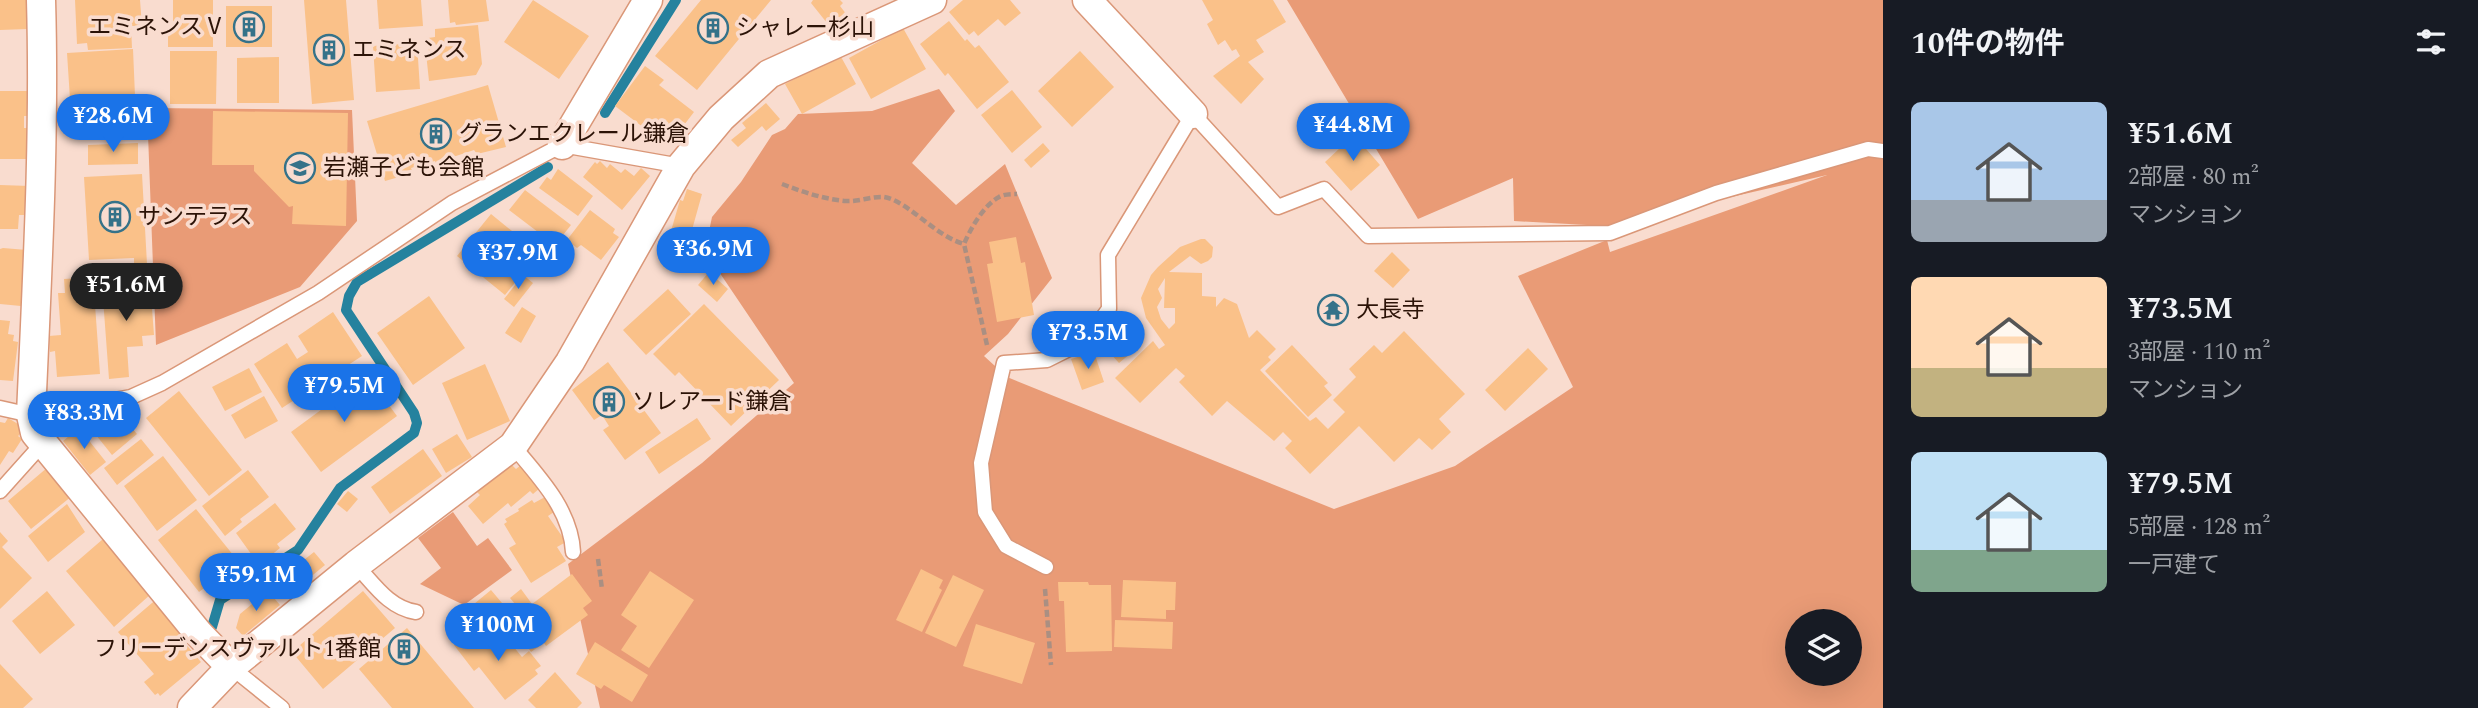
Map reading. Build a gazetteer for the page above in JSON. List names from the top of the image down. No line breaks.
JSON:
{"places":{"building":["エミネンスⅤ","シャレー杉山","エミネンス","グランエクレール鎌倉","サンテラス","ソレアード鎌倉","フリーデンスヴァルト1番館"],"school or university":["岩瀬子ども会館"],"temple":["大長寺"]},"page":{"heading":"10件の物件","list":[{"name":"¥51.6M","note":"2部屋 · 80 m² · マンション"},{"name":"¥73.5M","note":"3部屋 · 110 m² · マンション"},{"name":"¥79.5M","note":"5部屋 · 128 m² · 一戸建て"}],"price":["¥28.6M","¥44.8M","¥36.9M","¥37.9M","¥51.6M","¥73.5M","¥79.5M","¥83.3M","¥59.1M","¥100M"]}}
